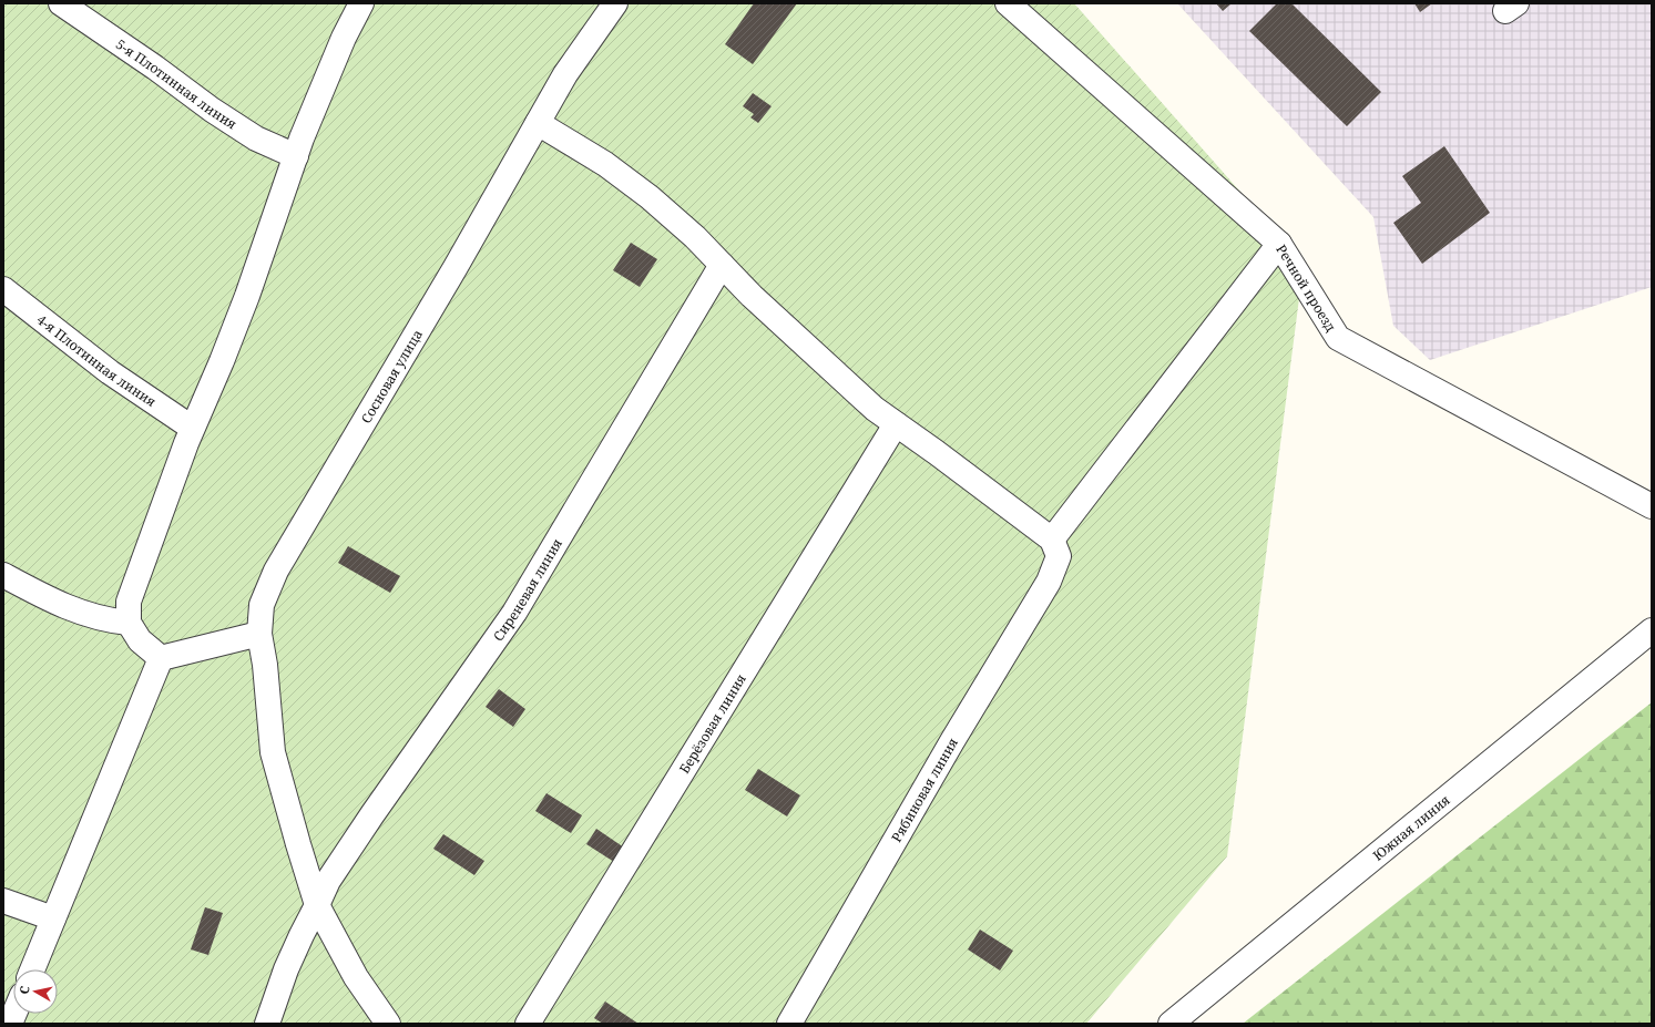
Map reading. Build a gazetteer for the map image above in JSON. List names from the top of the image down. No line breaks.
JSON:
{"streets":{"street":["5-я Плотинная линия","Речной проезд","4-я Плотинная линия","Сосновая улица","Сиреневая линия","Берёзовая линия","Рябиновая линия","Южная линия"]},"crossings":[["Речной проезд","Рябиновая линия"],["Сосновая улица","Сиреневая линия"]],"north":"left"}
